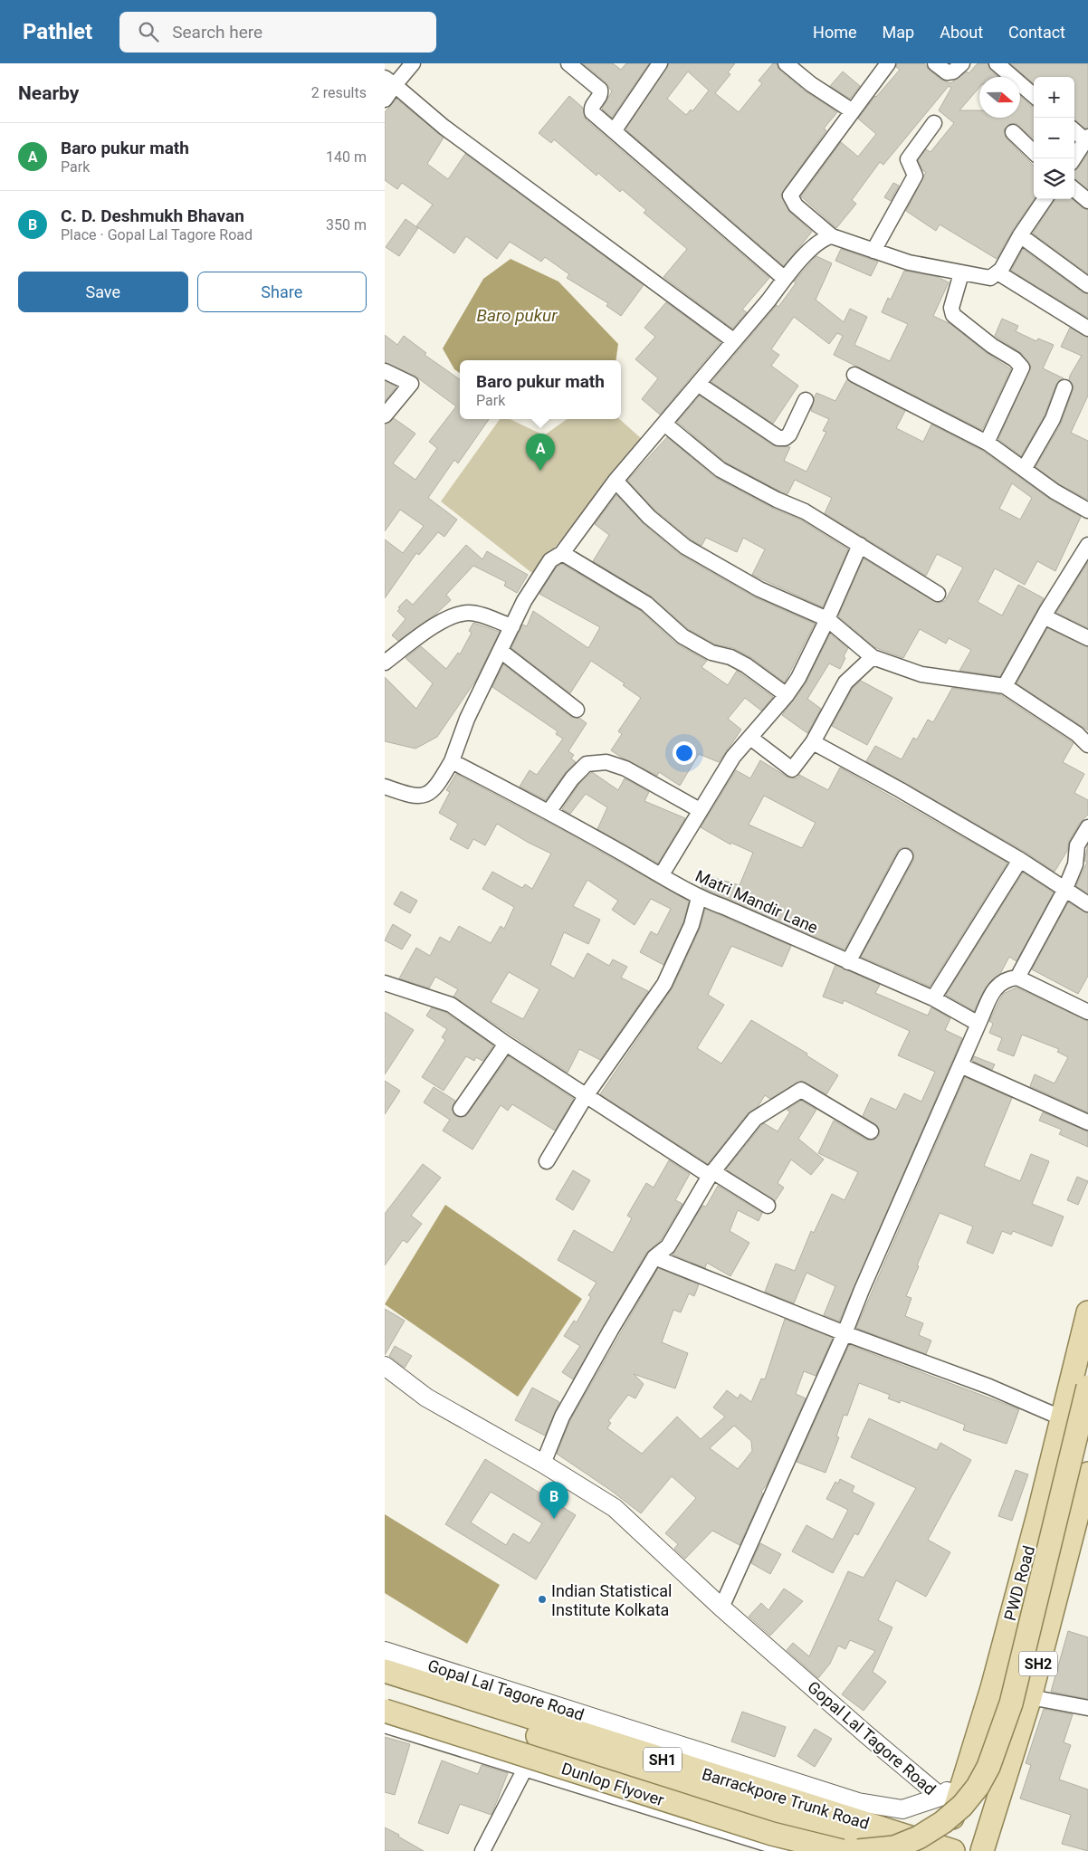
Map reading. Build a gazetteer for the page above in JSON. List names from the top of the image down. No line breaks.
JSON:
{"streets":{"main road":["PWD Road","SH2","SH1","Dunlop Flyover","Barrackpore Trunk Road"],"street":["Matri Mandir Lane","Gopal Lal Tagore Road"]},"crossings":[["PWD Road","Barrackpore Trunk Road"],["Dunlop Flyover","Barrackpore Trunk Road"]],"water":["Baro pukur"],"places":["Indian Statistical Institute Kolkata"],"north":"right","page":{"header":"Pathlet","search":"Search here","nav":["Home","Map","About","Contact"],"heading":["Nearby","2 results"],"map_buttons":["+","−"],"list":[{"mark":"A","name":"Baro pukur math","note":"Park","value":"140 m"},{"mark":"B","name":"C. D. Deshmukh Bhavan","note":"Place · Gopal Lal Tagore Road","value":"350 m"}],"buttons":["Save","Share"],"popup":["Baro pukur math","Park"],"pins":["A","B"]}}
